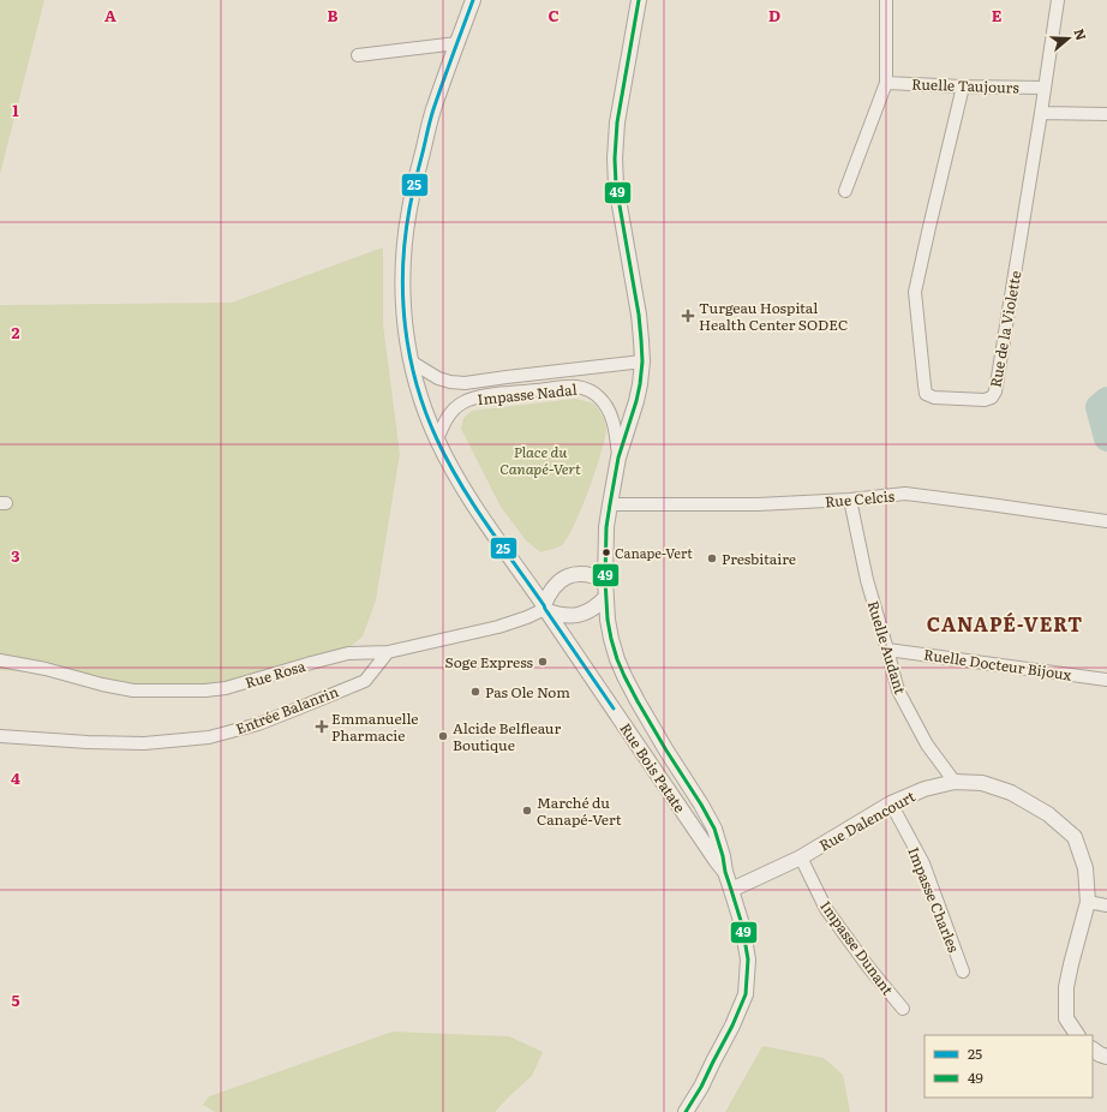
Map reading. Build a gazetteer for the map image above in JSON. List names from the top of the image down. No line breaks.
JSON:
{"streets":{"street":["Ruelle Taujours","Rue de la Violette","Impasse Nadal","Rue Celcis","Ruelle Audant","Ruelle Docteur Bijoux","Rue Rosa","Entrée Balanrin","Rue Bois Patate","Rue Dalencourt","Impasse Charles","Impasse Dunant"]},"crossings":[["Ruelle Taujours","Rue de la Violette"],["Impasse Nadal","Rue Bois Patate"],["Rue Celcis","Ruelle Audant"],["Ruelle Audant","Ruelle Docteur Bijoux"],["Ruelle Audant","Rue Dalencourt"],["Rue Rosa","Entrée Balanrin"],["Rue Rosa","Rue Bois Patate"],["Rue Dalencourt","Impasse Charles"],["Rue Dalencourt","Impasse Dunant"]],"districts":["CANAPÉ-VERT"],"parks":["Place du Canapé-Vert"],"places":{"health":["Turgeau Hospital Health Center SODEC","Emmanuelle Pharmacie"],"other":["Canape-Vert","Presbitaire","Soge Express","Pas Ole Nom","Alcide Belfleaur Boutique","Marché du Canapé-Vert"]},"lines":["transit line 25","transit line 49"],"legend":["25","49"],"north":"right","grid":{"columns":["A","B","C","D","E"],"rows":["1","2","3","4","5"]}}
